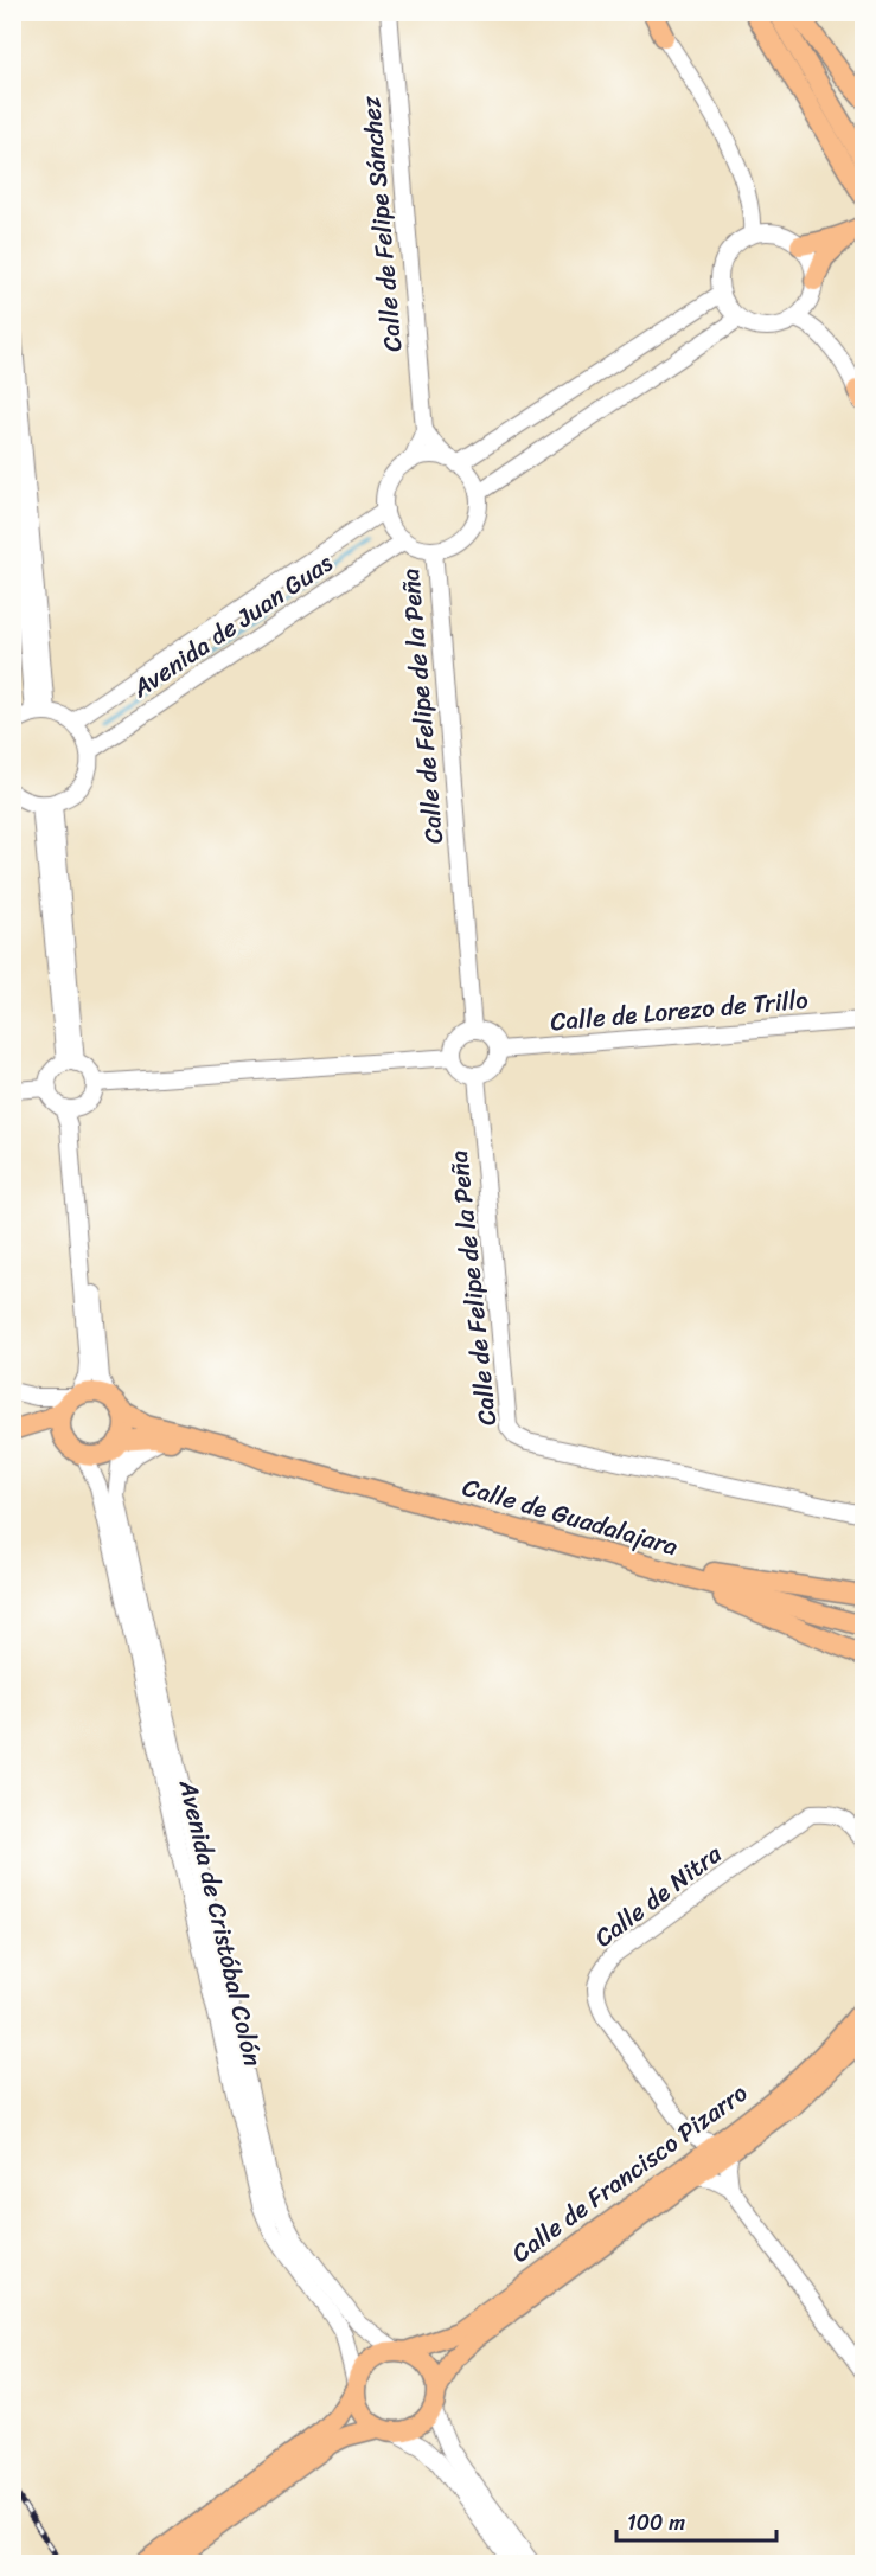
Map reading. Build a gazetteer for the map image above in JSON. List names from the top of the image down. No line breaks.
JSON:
{"streets":{"main road":["Calle de Guadalajara","Calle de Francisco Pizarro"],"street":["Calle de Felipe Sánchez","Avenida de Juan Guas","Calle de Felipe de la Peña","Calle de Lorezo de Trillo","Calle de Nitra","Avenida de Cristóbal Colón"]},"crossings":[["Avenida de Juan Guas","Calle de Felipe de la Peña"],["Calle de Felipe de la Peña","Calle de Lorezo de Trillo"],["Calle de Guadalajara","Avenida de Cristóbal Colón"],["Calle de Nitra","Calle de Francisco Pizarro"],["Avenida de Cristóbal Colón","Calle de Francisco Pizarro"]],"scale_bar":"100 m"}
